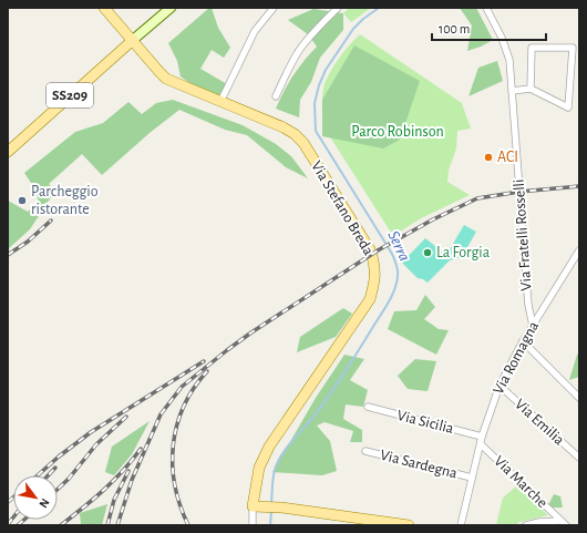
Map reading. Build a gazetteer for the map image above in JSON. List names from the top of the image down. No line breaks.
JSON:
{"streets":{"main road":["SS209","Via Stefano Breda"],"street":["Via Fratelli Rosselli","Via Romagna","Via Sicilia","Via Emilia","Via Sardegna","Via Marche"]},"crossings":[["SS209","Via Stefano Breda"],["Via Fratelli Rosselli","Via Romagna"],["Via Romagna","Via Sicilia"],["Via Romagna","Via Emilia"],["Via Romagna","Via Sardegna"],["Via Romagna","Via Marche"]],"water":["Serra"],"parks":["Parco Robinson"],"places":["ACI","Parcheggio ristorante","La Forgia"],"scale_bar":"100 m","north":"bottom right"}
